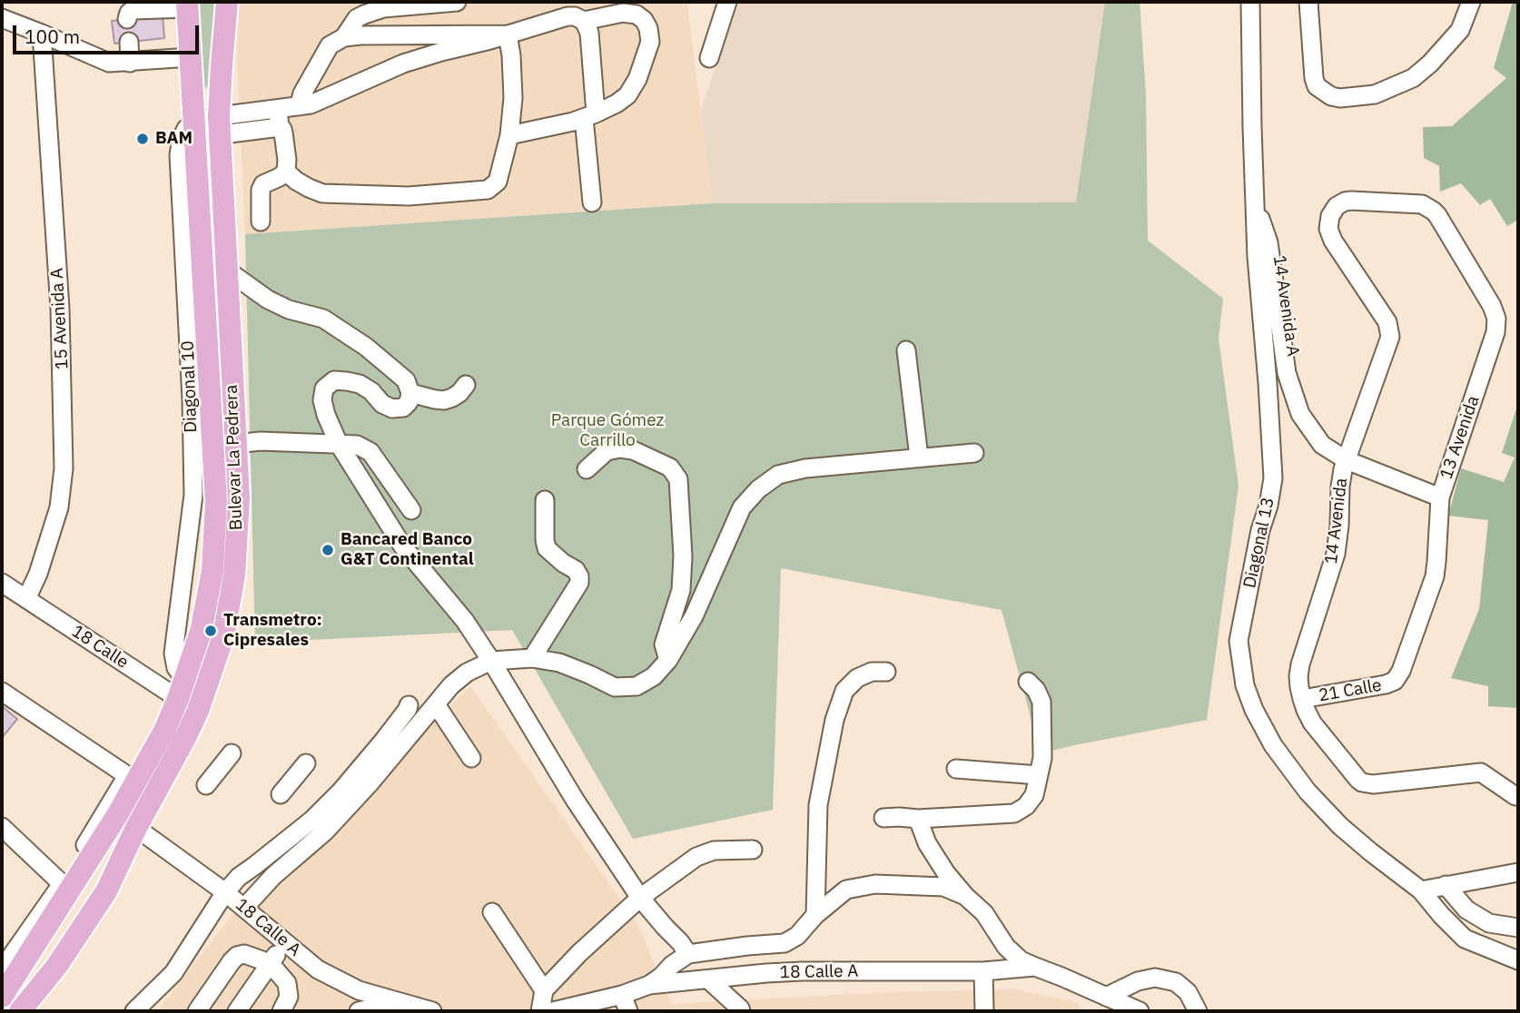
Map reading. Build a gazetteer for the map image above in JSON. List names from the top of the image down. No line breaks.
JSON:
{"streets":{"main road":["Bulevar La Pedrera"],"street":["14 Avenida A","15 Avenida A","Diagonal 10","13 Avenida","14 Avenida","Diagonal 13","18 Calle","21 Calle","18 Calle A"]},"crossings":[["14 Avenida A","14 Avenida"],["14 Avenida A","Diagonal 13"],["15 Avenida A","18 Calle"],["Diagonal 10","Bulevar La Pedrera"],["13 Avenida","14 Avenida"],["13 Avenida","21 Calle"],["Bulevar La Pedrera","18 Calle"],["Bulevar La Pedrera","18 Calle A"],["14 Avenida","21 Calle"]],"parks":["Parque Gómez Carrillo"],"places":["BAM","Bancared Banco G&T Continental","Transmetro: Cipresales"],"scale_bar":"100 m"}
